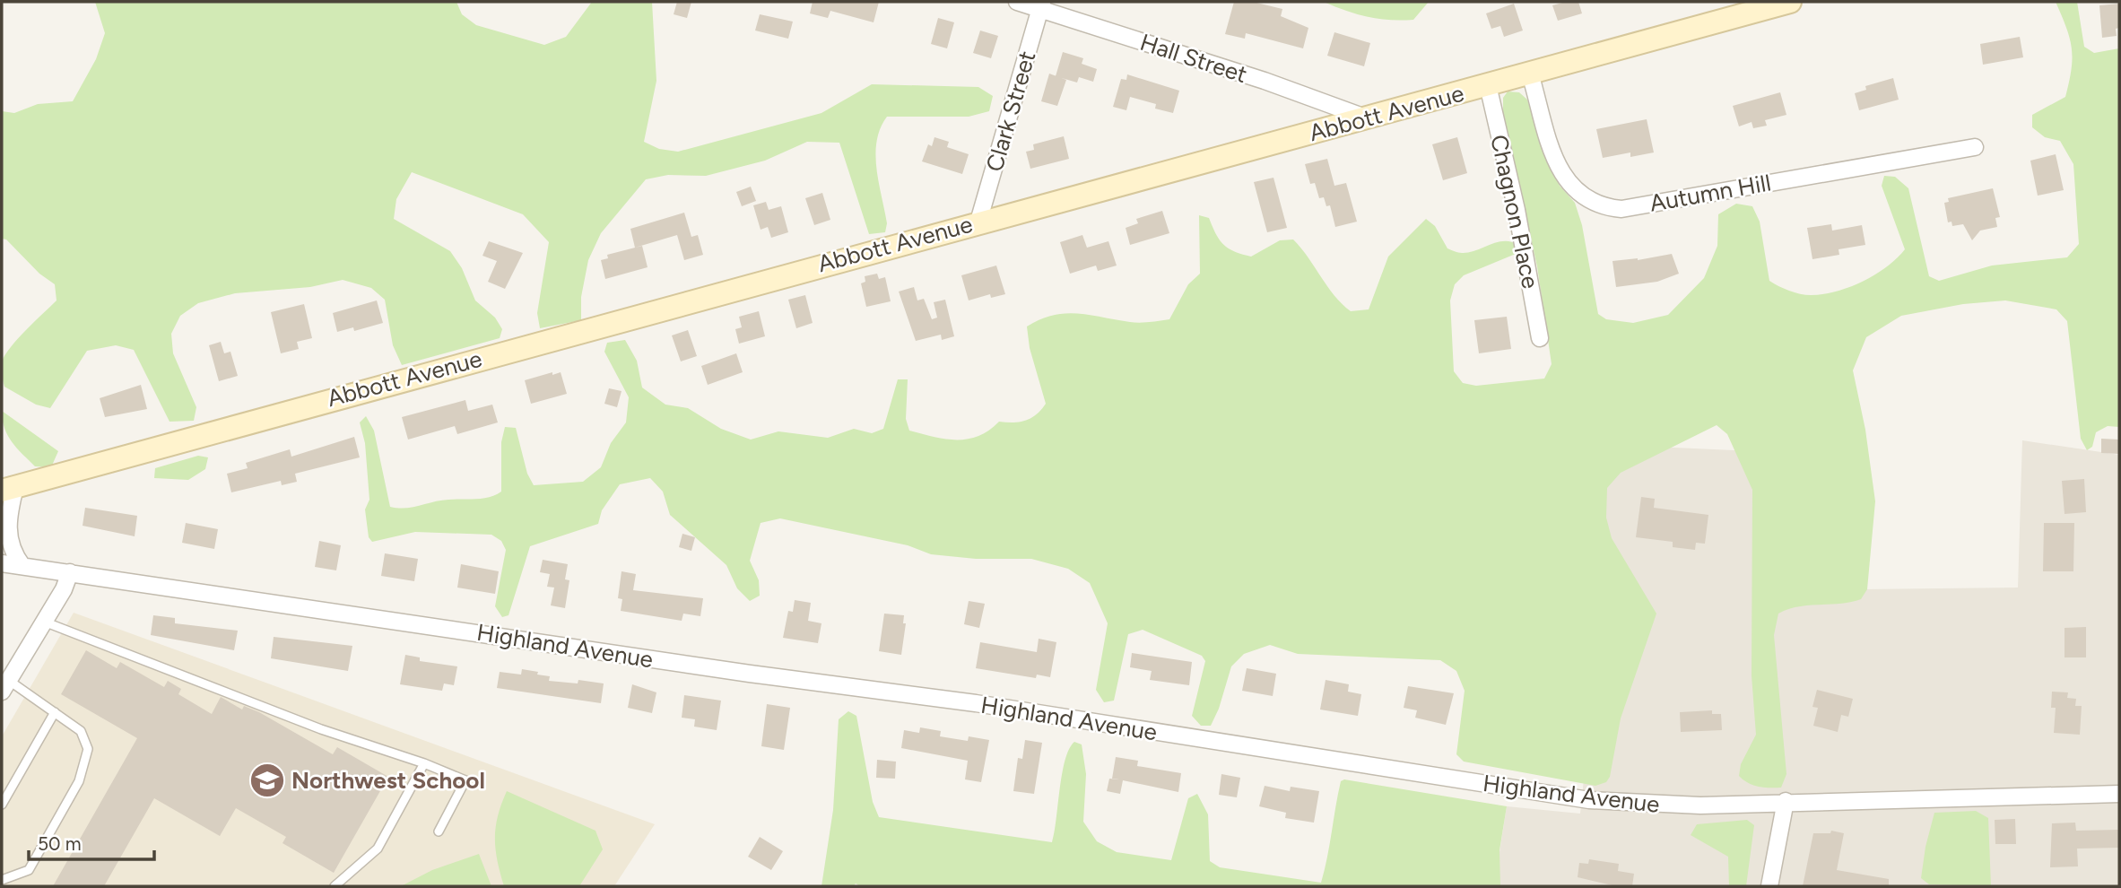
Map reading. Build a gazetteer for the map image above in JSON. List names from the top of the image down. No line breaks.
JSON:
{"streets":{"street":["Hall Street","Clark Street","Abbott Avenue","Autumn Hill","Chagnon Place","Highland Avenue"]},"crossings":[["Hall Street","Clark Street"],["Hall Street","Abbott Avenue"],["Clark Street","Abbott Avenue"],["Abbott Avenue","Autumn Hill"],["Abbott Avenue","Chagnon Place"]],"places":{"school or university":["Northwest School"]},"scale_bar":"50 m"}
